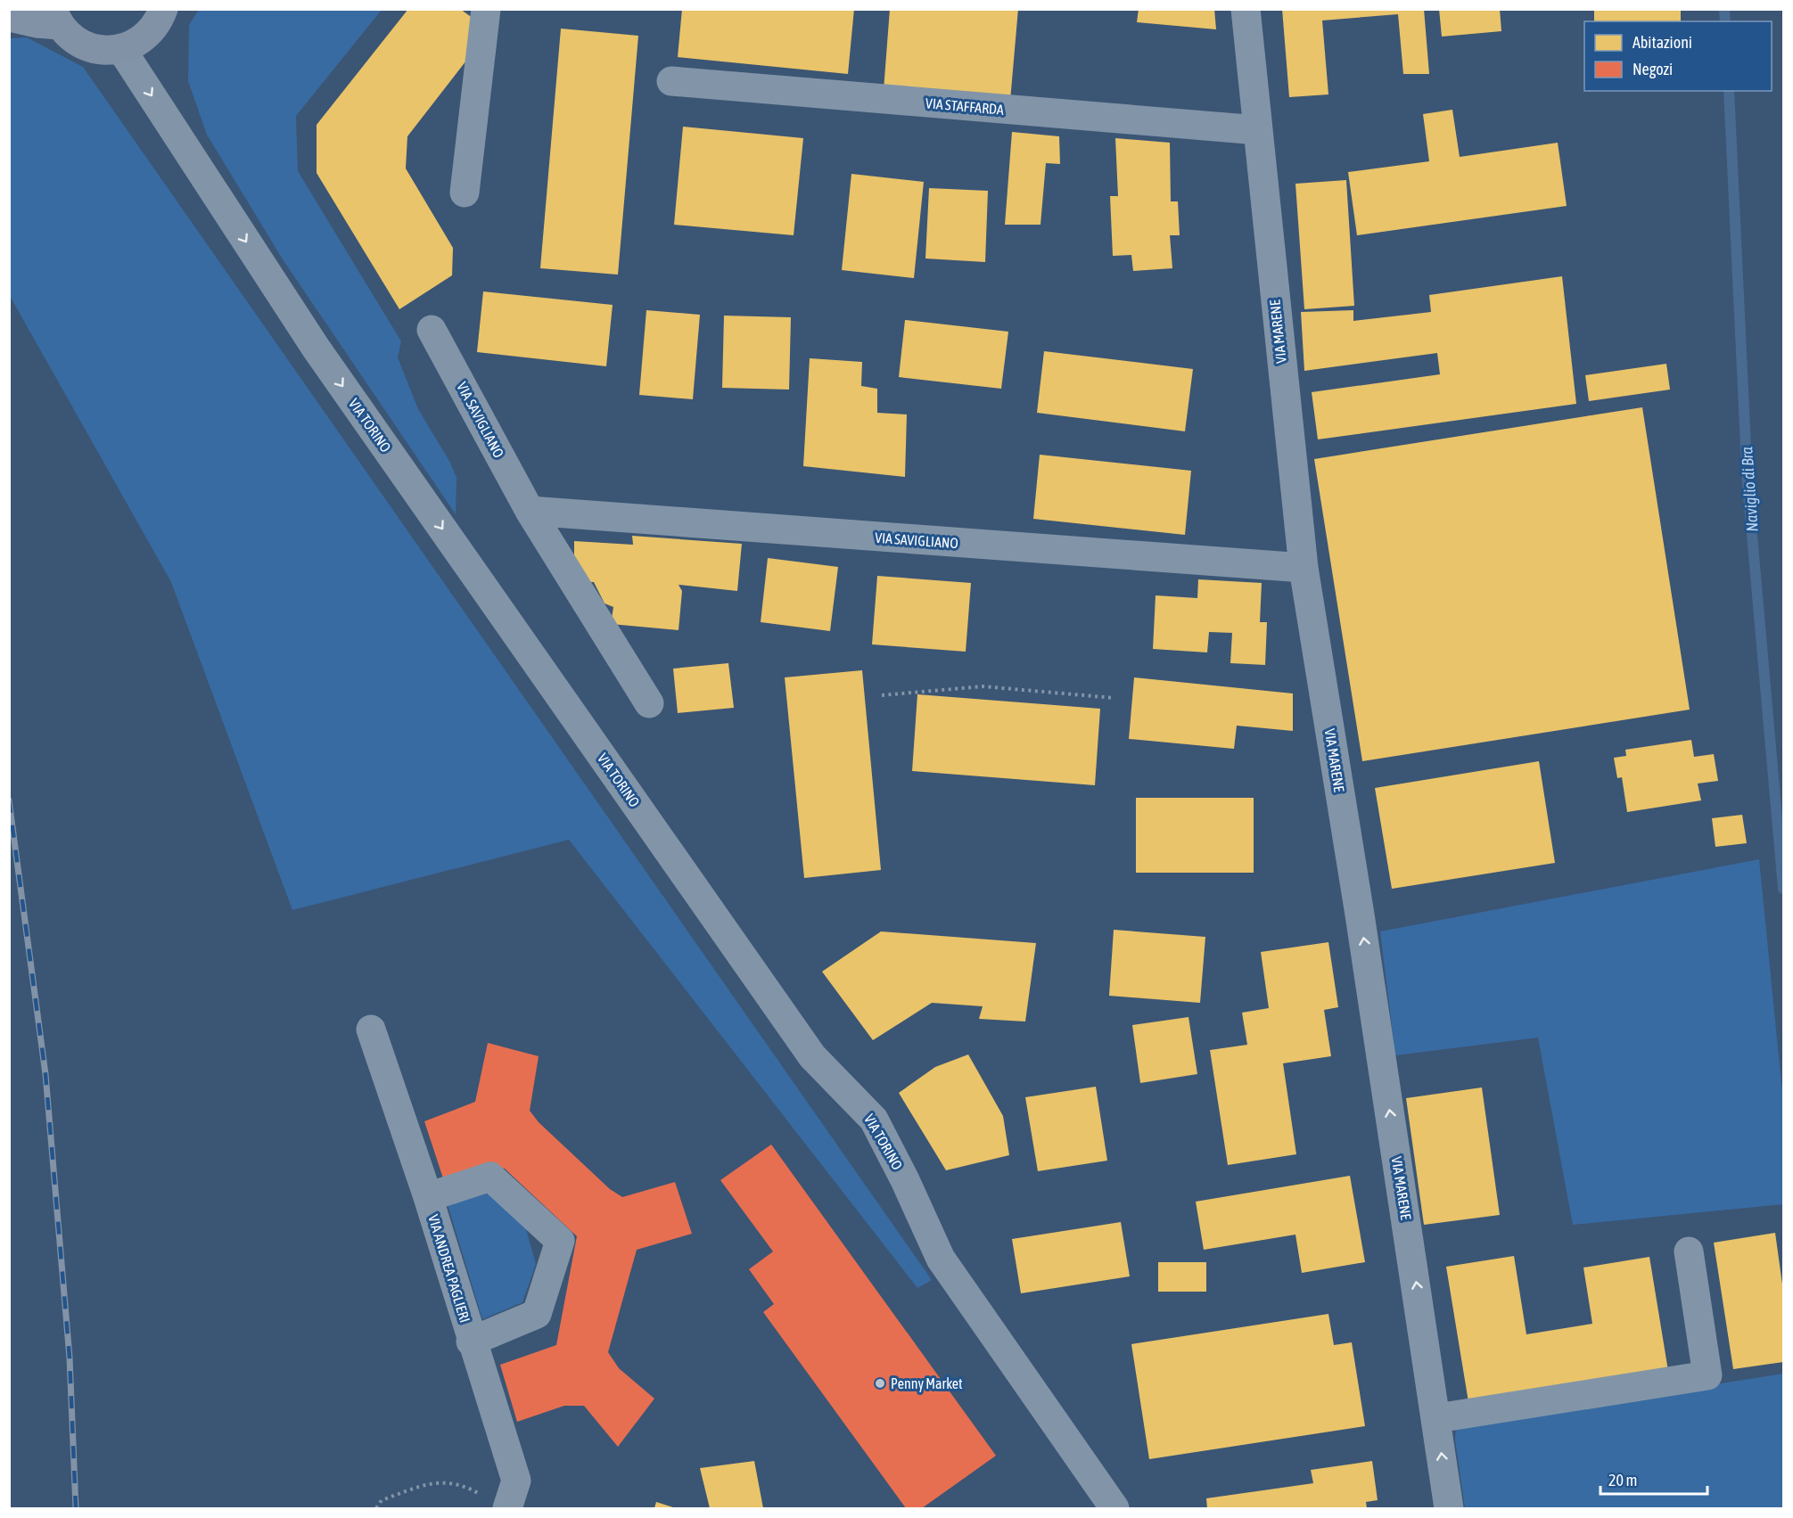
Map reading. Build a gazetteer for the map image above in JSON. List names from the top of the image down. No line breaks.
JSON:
{"streets":{"street":["VIA STAFFARDA","VIA MARENE","VIA SAVIGLIANO","VIA TORINO","VIA ANDREA PAGLIERI"]},"crossings":[["VIA STAFFARDA","VIA MARENE"],["VIA MARENE","VIA SAVIGLIANO"]],"one_way":["VIA MARENE","VIA TORINO"],"water":["Naviglio di Bra"],"places":["Penny Market"],"legend":["Abitazioni","Negozi"],"scale_bar":"20 m"}
